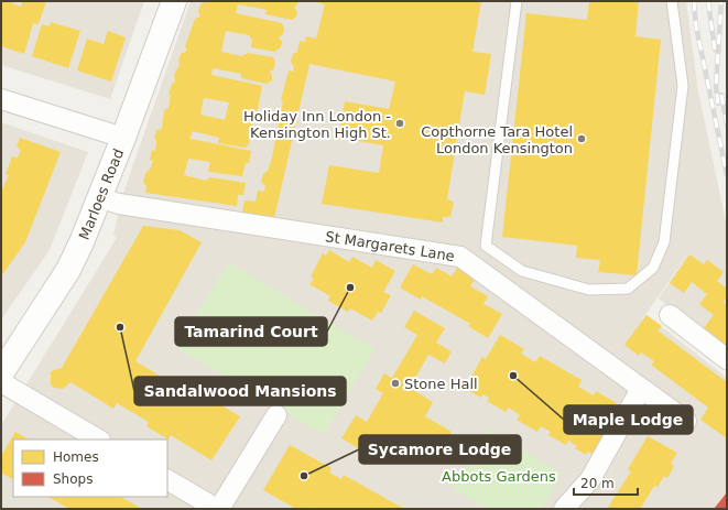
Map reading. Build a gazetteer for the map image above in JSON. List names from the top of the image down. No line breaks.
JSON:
{"streets":{"street":["Marloes Road","St Margarets Lane"]},"crossings":[["Marloes Road","St Margarets Lane"]],"parks":["Abbots Gardens"],"places":["Holiday Inn London - Kensington High St.","Copthorne Tara Hotel London Kensington","Tamarind Court","Sandalwood Mansions","Maple Lodge","Stone Hall","Sycamore Lodge"],"legend":["Homes","Shops"],"scale_bar":"20 m"}
